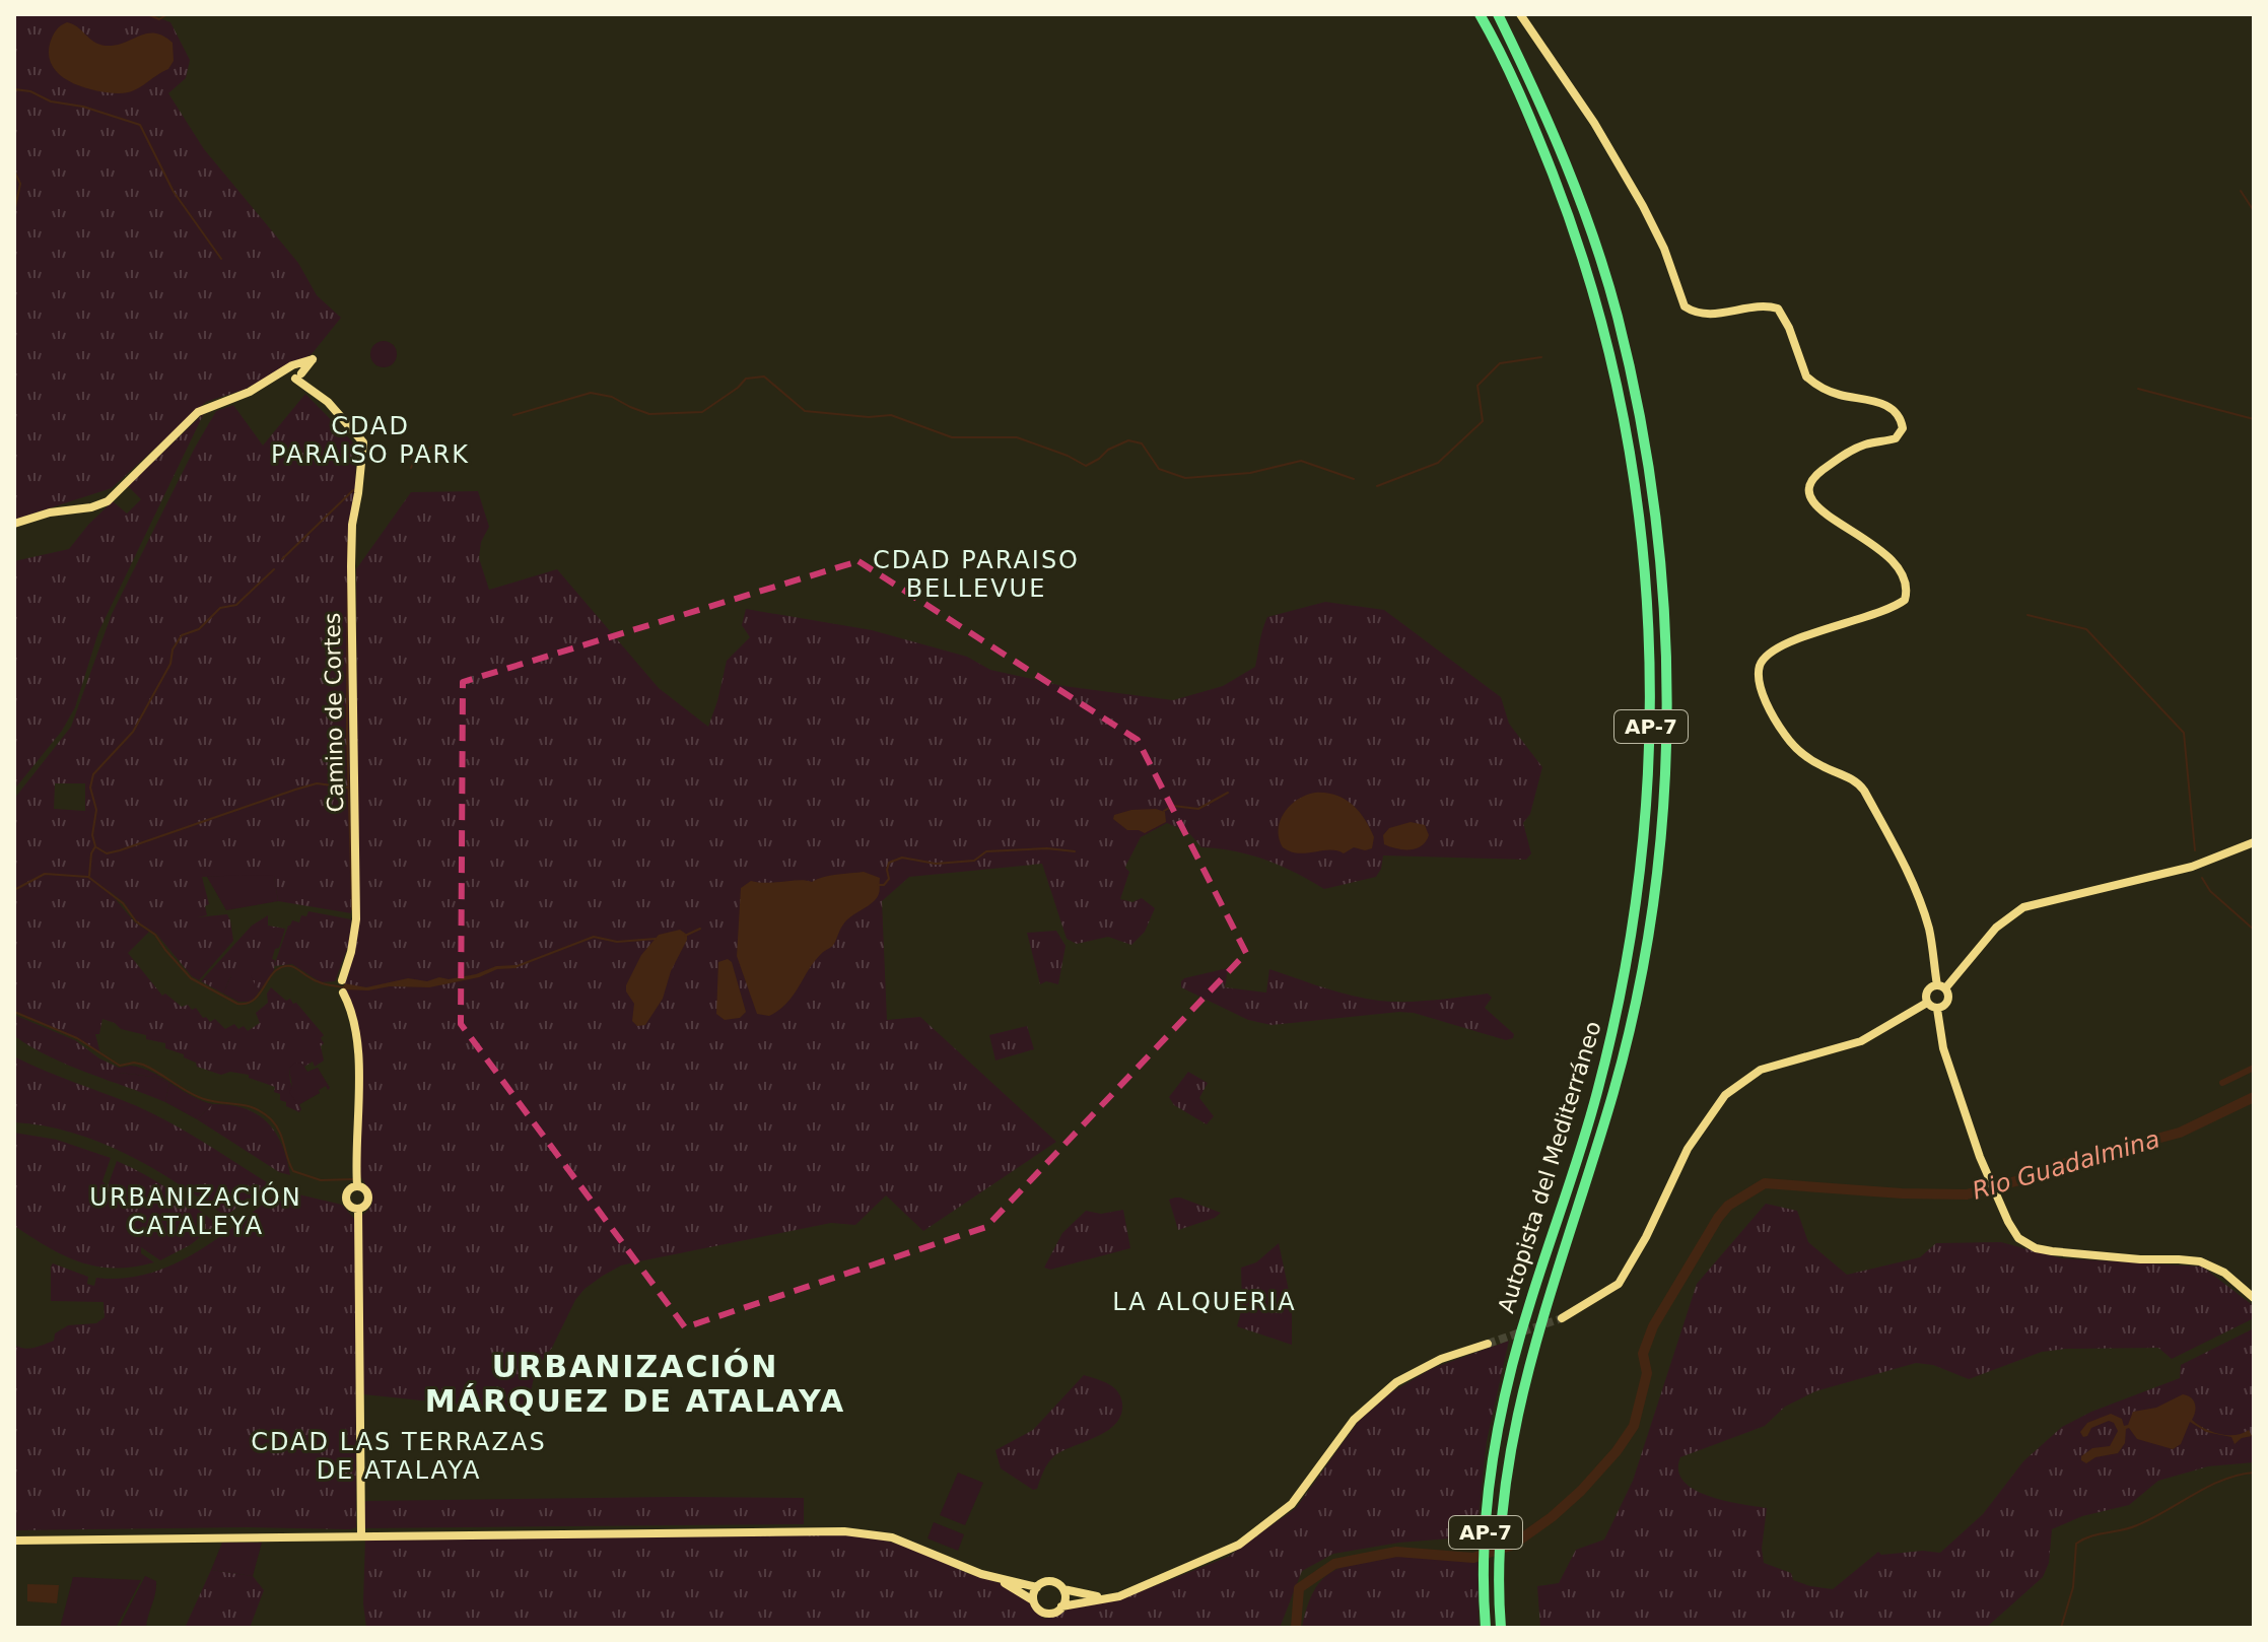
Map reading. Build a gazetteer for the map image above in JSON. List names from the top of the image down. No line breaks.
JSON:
{"streets":{"highway":["AP-7","Autopista del Mediterráneo"],"street":["Camino de Cortes"]},"districts":["CDAD PARAISO PARK","CDAD PARAISO BELLEVUE","URBANIZACIÓN CATALEYA","LA ALQUERIA","URBANIZACIÓN MÁRQUEZ DE ATALAYA","CDAD LAS TERRAZAS DE ATALAYA"],"water":["Rio Guadalmina"]}
